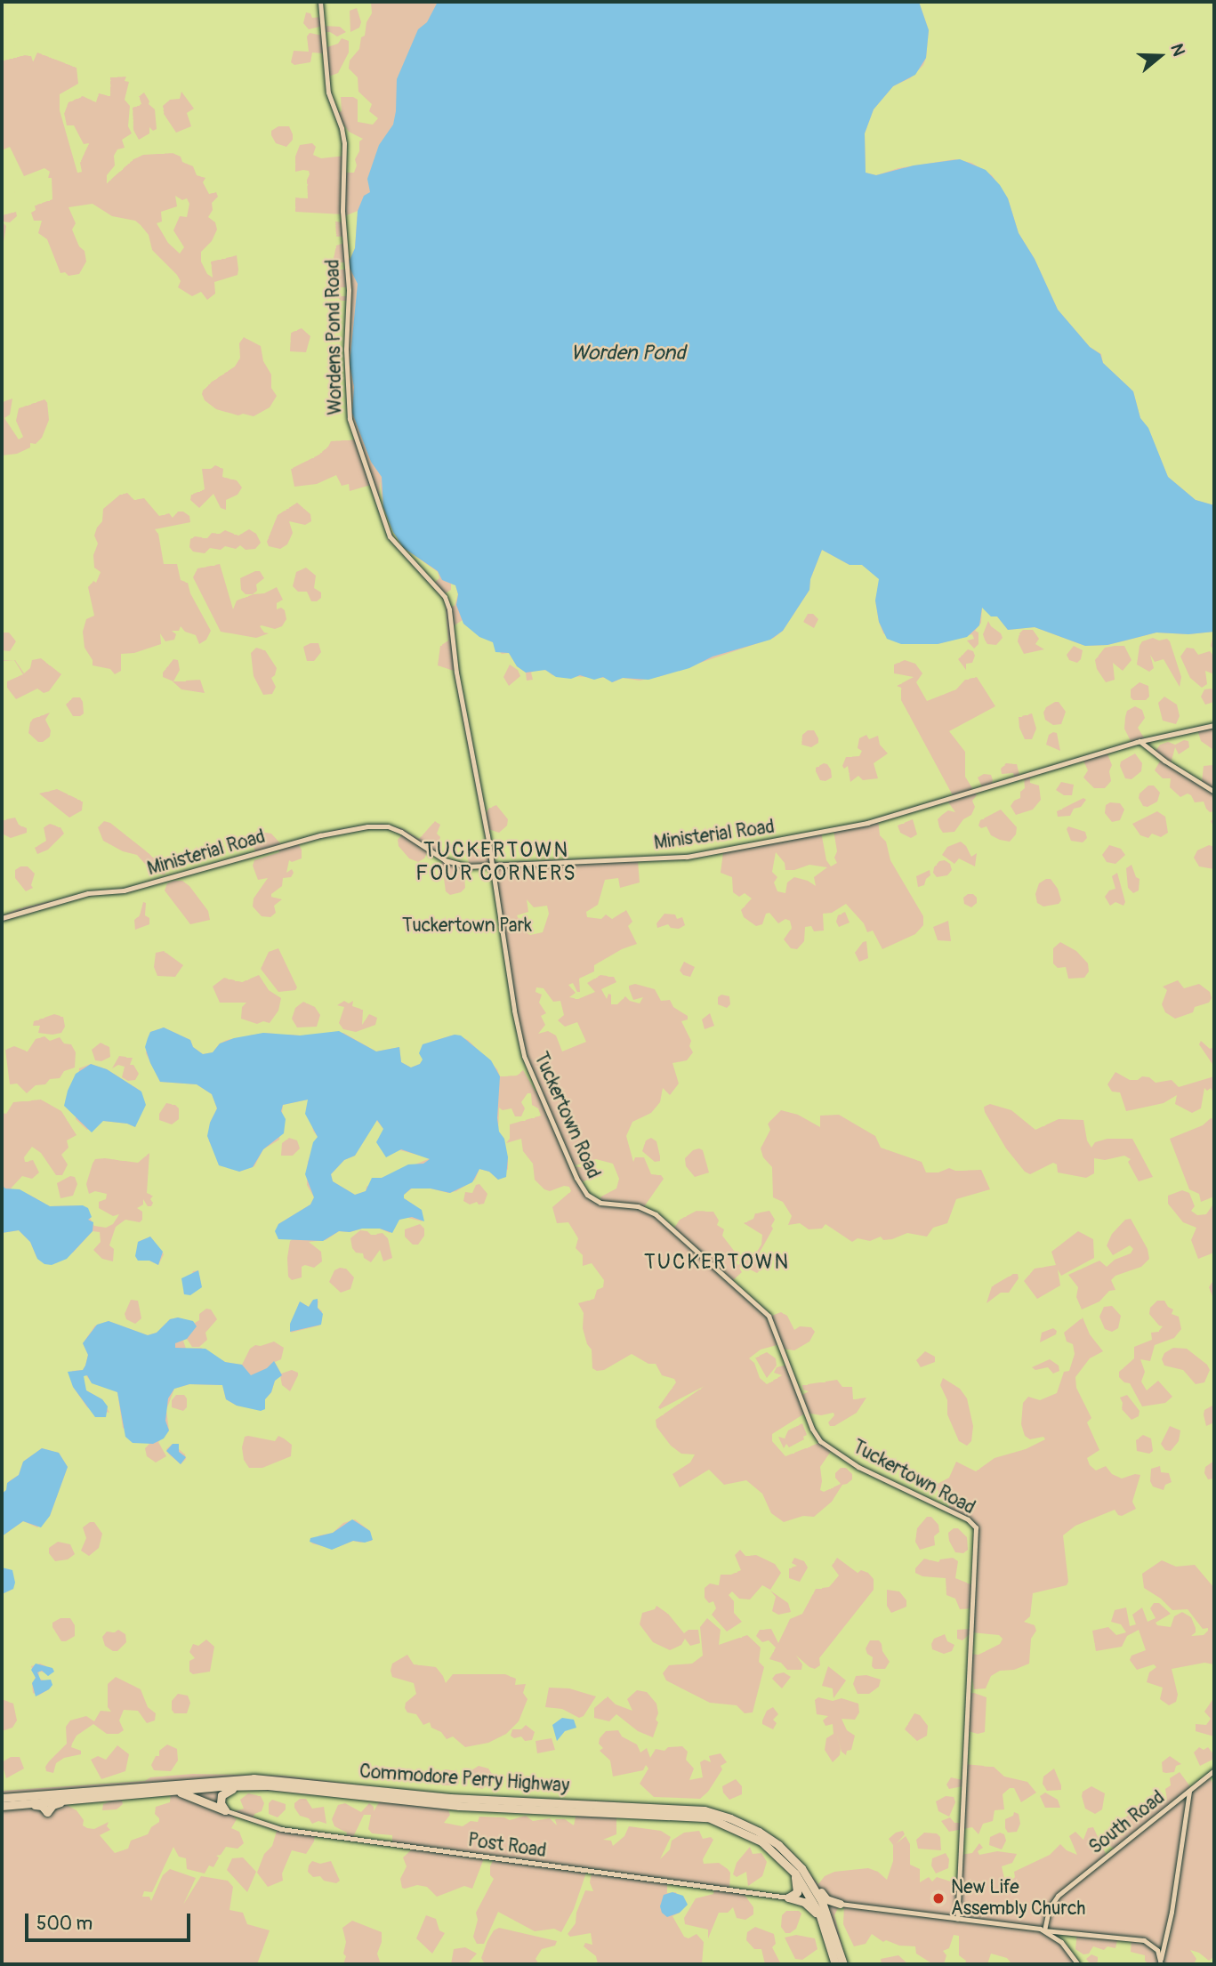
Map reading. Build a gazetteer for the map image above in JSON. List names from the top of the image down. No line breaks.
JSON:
{"streets":{"highway":["Commodore Perry Highway"],"street":["Wordens Pond Road","Ministerial Road","Tuckertown Road","South Road","Post Road"]},"crossings":[["Wordens Pond Road","Ministerial Road"],["Wordens Pond Road","Tuckertown Road"],["Ministerial Road","Tuckertown Road"]],"districts":["TUCKERTOWN FOUR CORNERS","TUCKERTOWN"],"water":["Worden Pond"],"parks":["Tuckertown Park"],"places":["New Life Assembly Church"],"scale_bar":"500 m","north":"right"}
